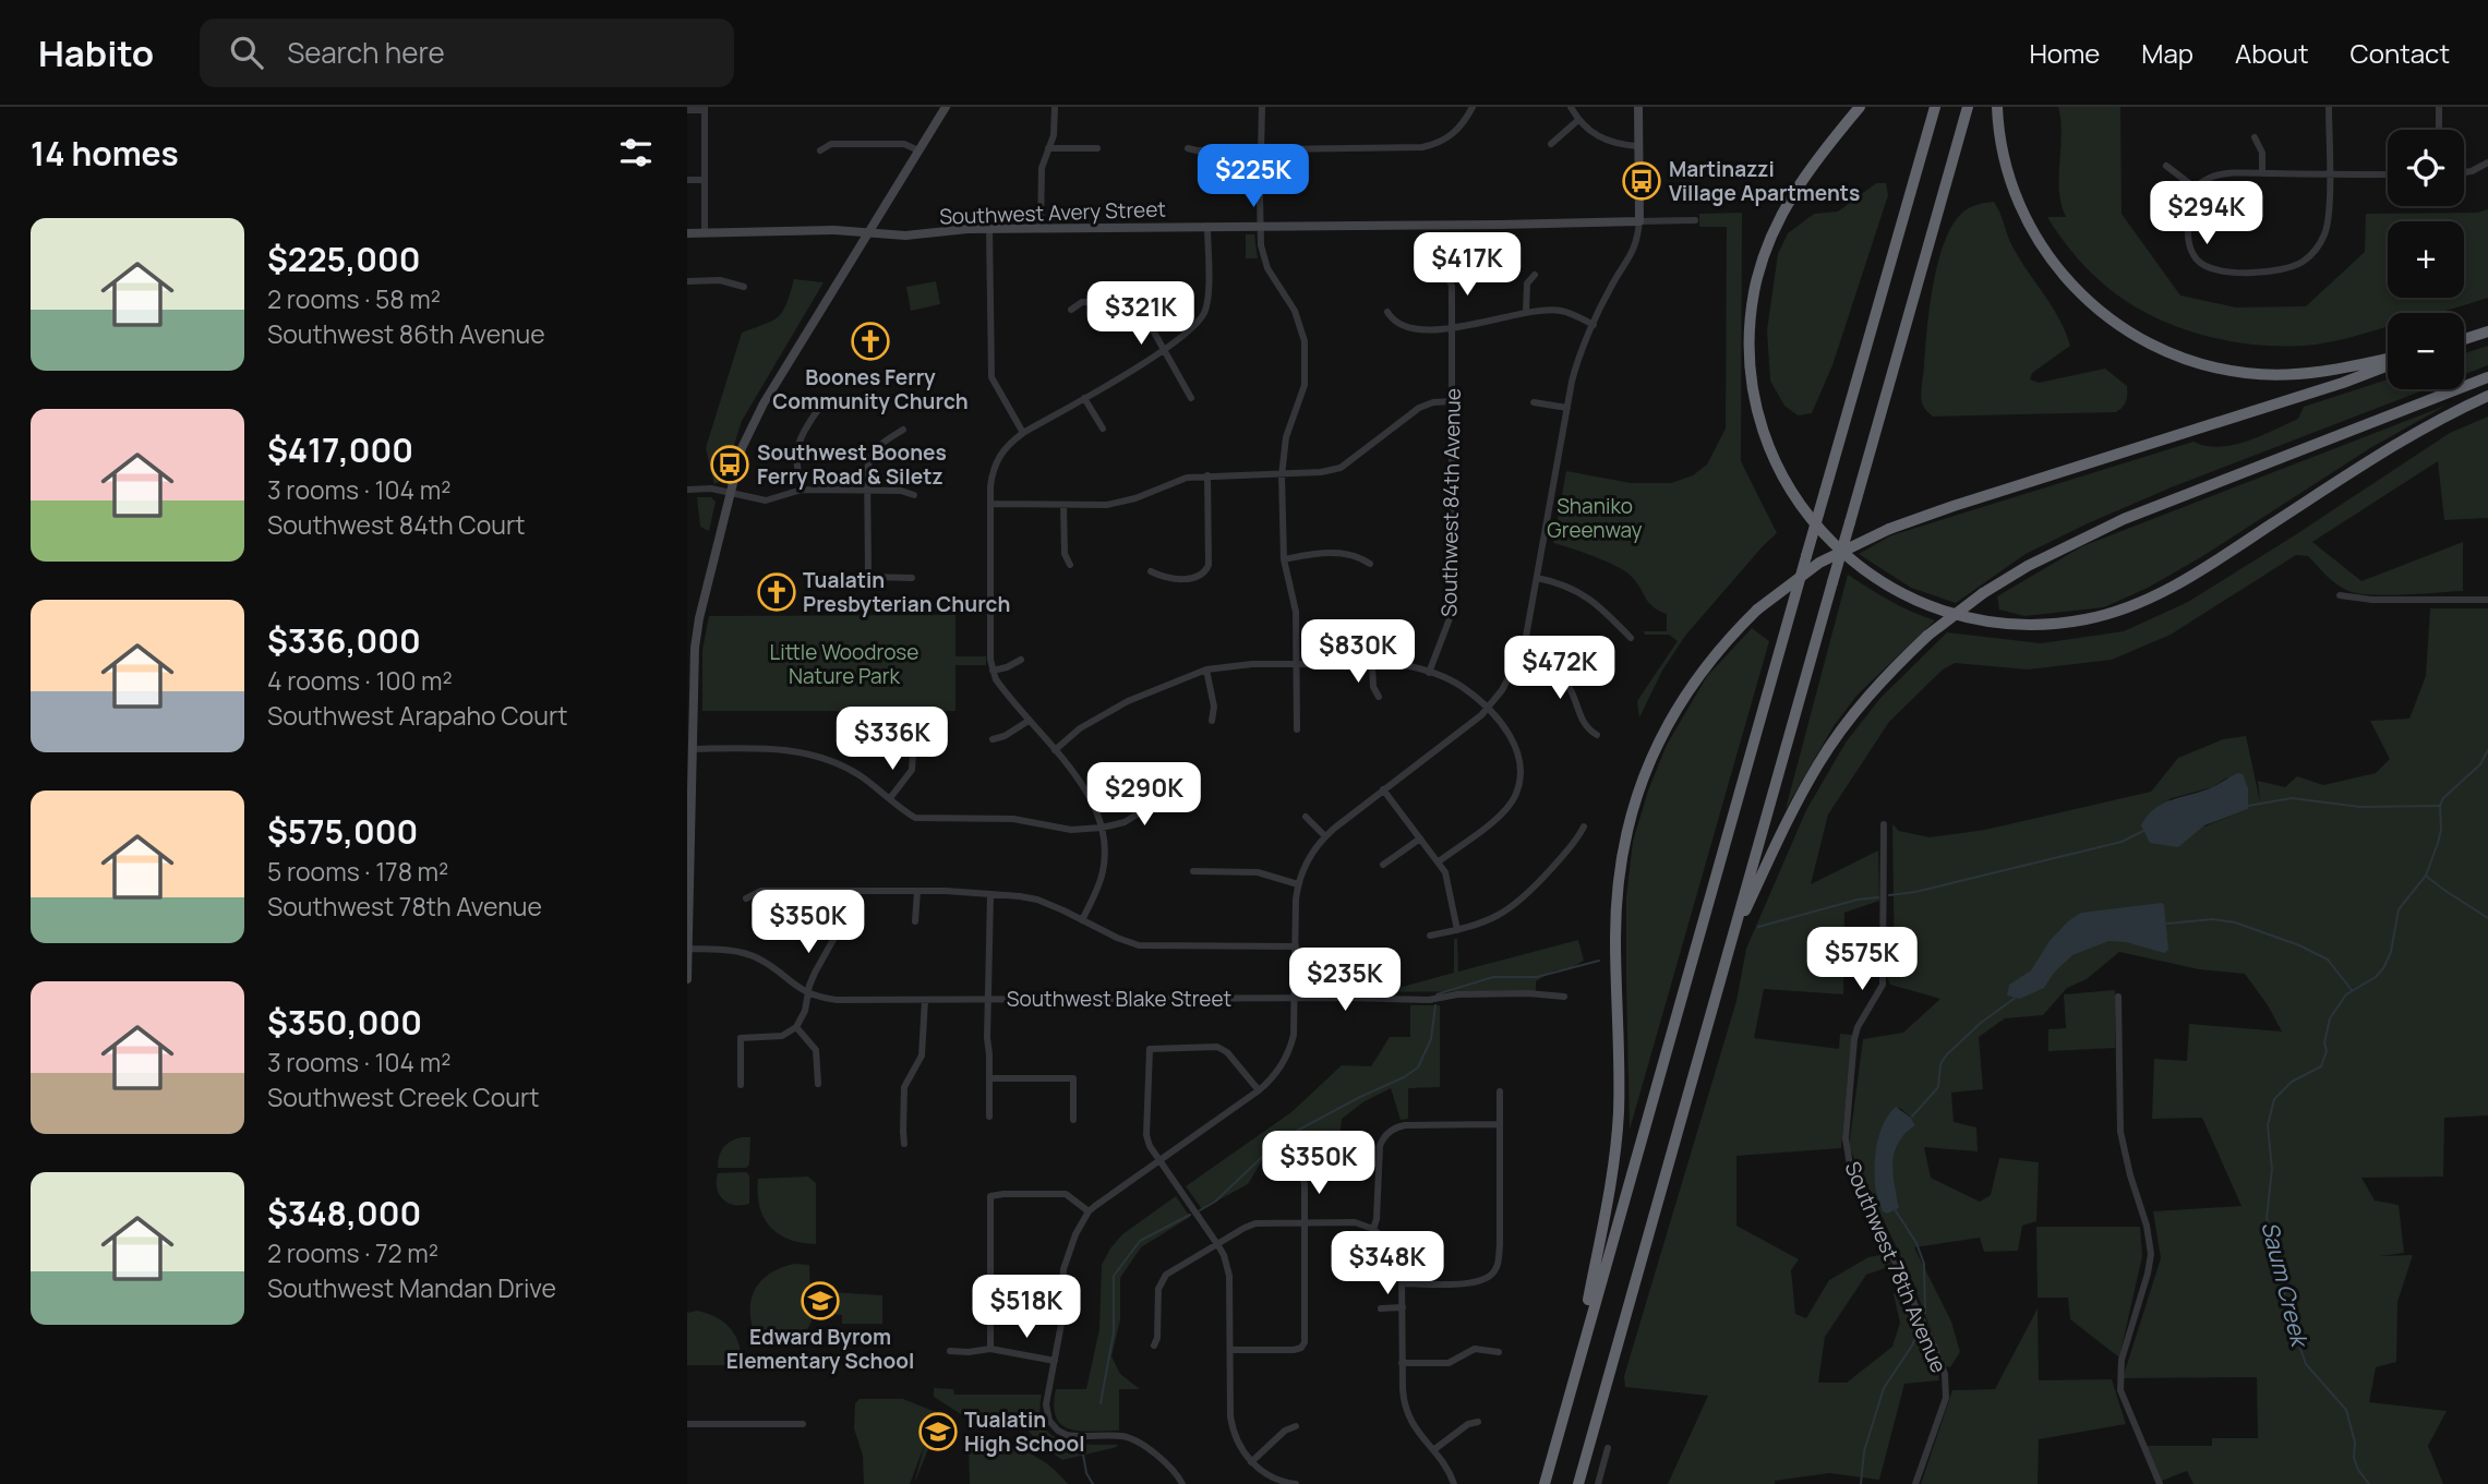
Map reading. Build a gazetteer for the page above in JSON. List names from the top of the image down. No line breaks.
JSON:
{"streets":{"main road":["Southwest Avery Street"],"street":["Southwest 84th Avenue","Southwest Blake Street","Southwest 78th Avenue"]},"water":["Saum Creek"],"parks":["Shaniko Greenway","Little Woodrose Nature Park"],"places":{"bus stop":["Martinazzi Village Apartments","Southwest Boones Ferry Road & Siletz"],"church":["Boones Ferry Community Church","Tualatin Presbyterian Church"],"school or university":["Edward Byrom Elementary School","Tualatin High School"]},"page":{"header":"Habito","search":"Search here","nav":["Home","Map","About","Contact"],"heading":"14 homes","map_buttons":["+","−"],"price":["$225K","$294K","$417K","$321K","$830K","$472K","$336K","$290K","$350K","$575K","$235K","$350K","$348K","$518K"],"list":[{"name":"$225,000","note":"2 rooms · 58 m² · Southwest 86th Avenue"},{"name":"$417,000","note":"3 rooms · 104 m² · Southwest 84th Court"},{"name":"$336,000","note":"4 rooms · 100 m² · Southwest Arapaho Court"},{"name":"$575,000","note":"5 rooms · 178 m² · Southwest 78th Avenue"},{"name":"$350,000","note":"3 rooms · 104 m² · Southwest Creek Court"},{"name":"$348,000","note":"2 rooms · 72 m² · Southwest Mandan Drive"}]}}
